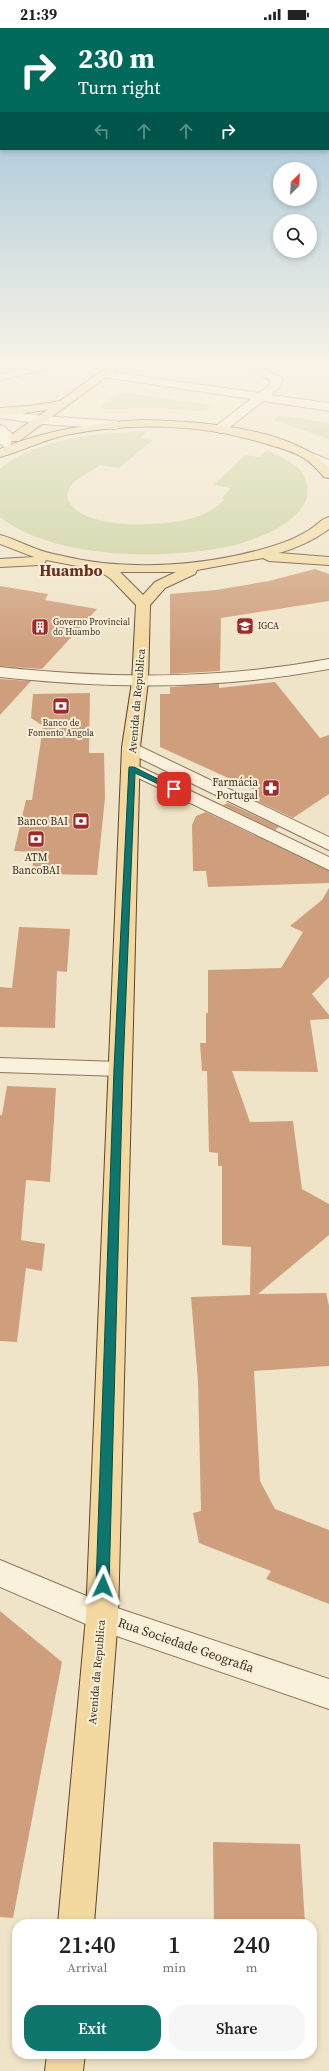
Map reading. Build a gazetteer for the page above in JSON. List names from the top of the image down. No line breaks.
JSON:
{"streets":{"main road":["Avenida da Republica"],"street":["Rua Sociedade Geografia"]},"crossings":[["Avenida da Republica","Rua Sociedade Geografia"]],"districts":["Huambo"],"places":{"school or university":["IGCA"],"building":["Governo Provincial do Huambo"],"bank":["Banco de Fomento Angola","Banco BAI","ATM BancoBAI"],"pharmacy":["Farmácia Portugal"]},"north":"top right","page":{"status":"21:39","turn":["230 m","Turn right"],"eta":["21:40","Arrival","1","min","240","m"],"buttons":["Exit","Share"]}}
